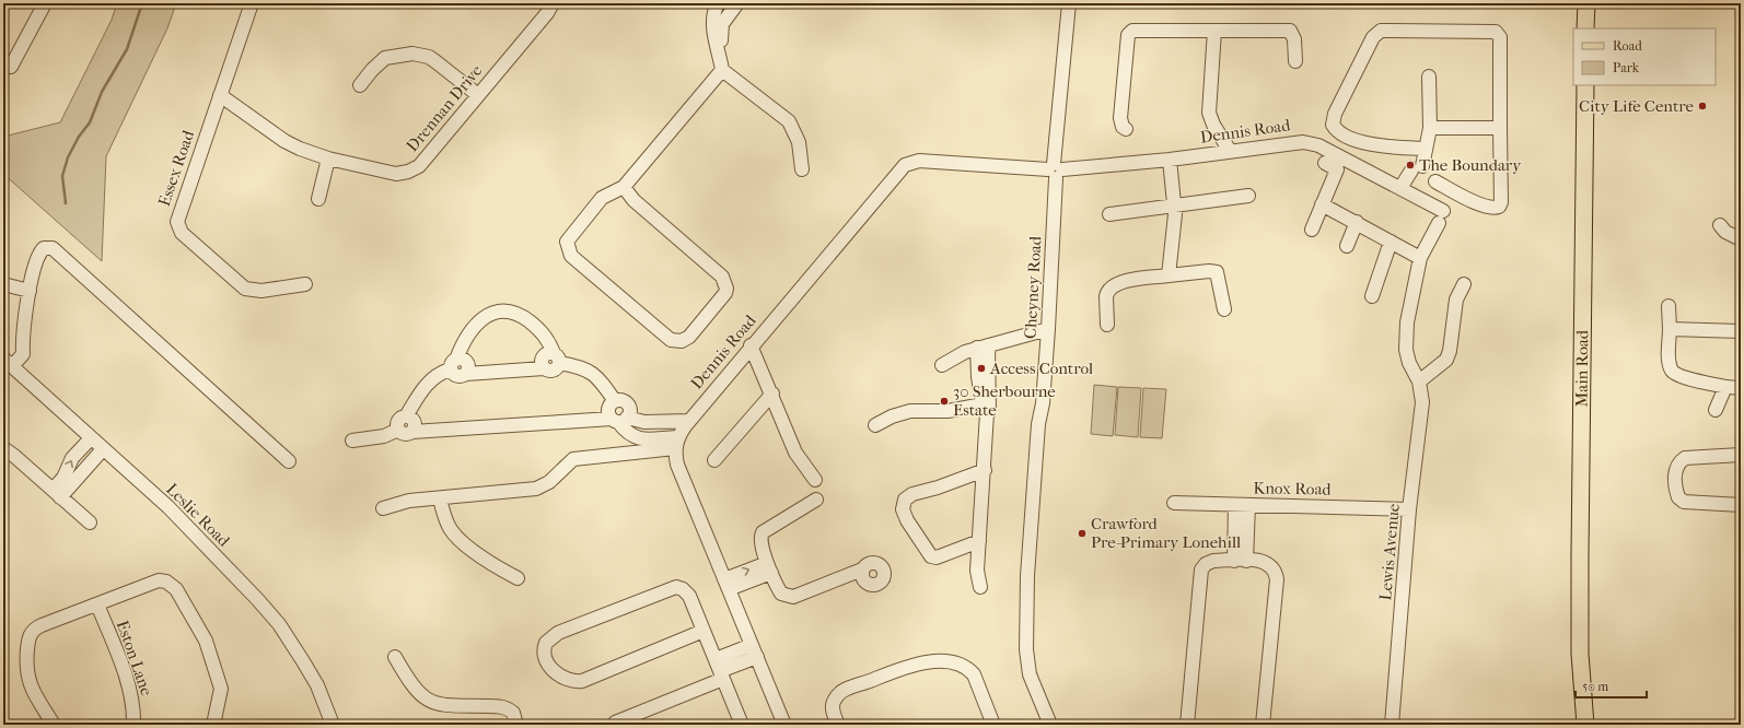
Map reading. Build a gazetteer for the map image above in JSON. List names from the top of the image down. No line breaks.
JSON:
{"streets":{"main road":["Main Road"],"street":["Drennan Drive","Dennis Road","Essex Road","Cheyney Road","Knox Road","Leslie Road","Lewis Avenue","Eston Lane"]},"crossings":[["Drennan Drive","Essex Road"],["Dennis Road","Cheyney Road"],["Knox Road","Lewis Avenue"]],"places":["City Life Centre","The Boundary","Access Control","30 Sherbourne Estate","Crawford Pre-Primary Lonehill"],"legend":["Road","Park"],"scale_bar":"50 m"}
